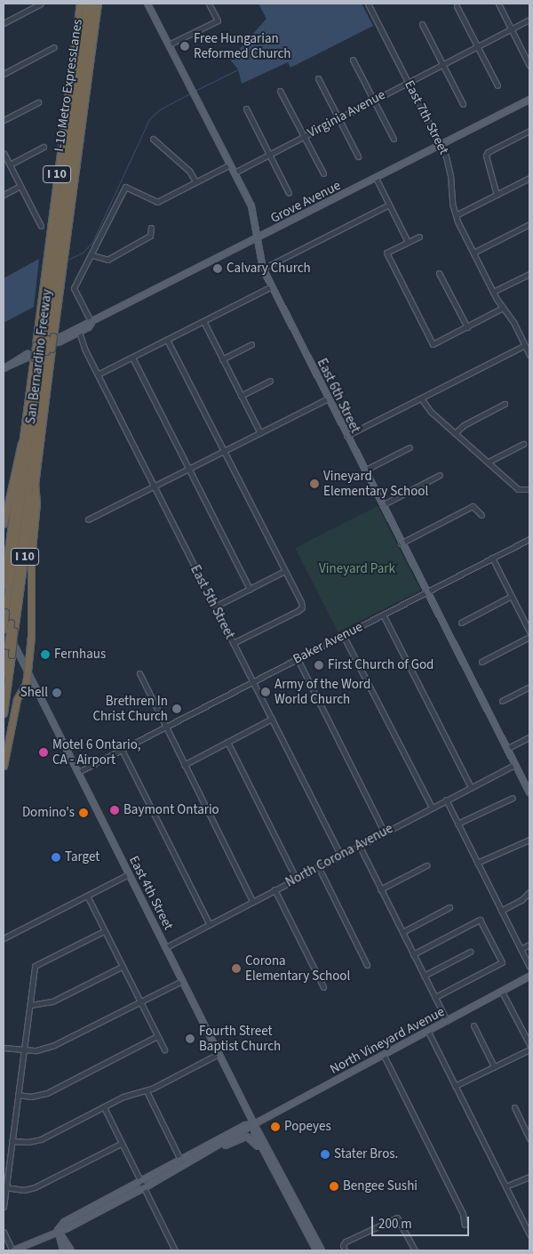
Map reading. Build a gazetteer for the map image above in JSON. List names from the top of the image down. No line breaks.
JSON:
{"streets":{"highway":["I-10 Metro ExpressLanes","I 10","San Bernardino Freeway"],"main road":["Grove Avenue","East 6th Street","East 4th Street","North Vineyard Avenue"],"street":["Virginia Avenue","East 7th Street","East 5th Street","Baker Avenue","North Corona Avenue"]},"crossings":[["I-10 Metro ExpressLanes","Grove Avenue"],["I-10 Metro ExpressLanes","San Bernardino Freeway"],["Virginia Avenue","East 7th Street"],["Virginia Avenue","East 6th Street"],["East 7th Street","Grove Avenue"],["Grove Avenue","San Bernardino Freeway"],["Grove Avenue","East 6th Street"],["Grove Avenue","East 5th Street"],["East 6th Street","Baker Avenue"],["East 6th Street","North Corona Avenue"],["East 5th Street","Baker Avenue"],["East 5th Street","North Corona Avenue"],["Baker Avenue","East 4th Street"],["North Corona Avenue","East 4th Street"],["East 4th Street","North Vineyard Avenue"]],"parks":["Vineyard Park"],"places":["Free Hungarian Reformed Church","Calvary Church","Vineyard Elementary School","Fernhaus","First Church of God","Army of the Word World Church","Shell","Brethren In Christ Church","Motel 6 Ontario, CA - Airport","Baymont Ontario","Domino's","Target","Corona Elementary School","Fourth Street Baptist Church","Popeyes","Stater Bros.","Bengee Sushi"],"scale_bar":"200 m"}
